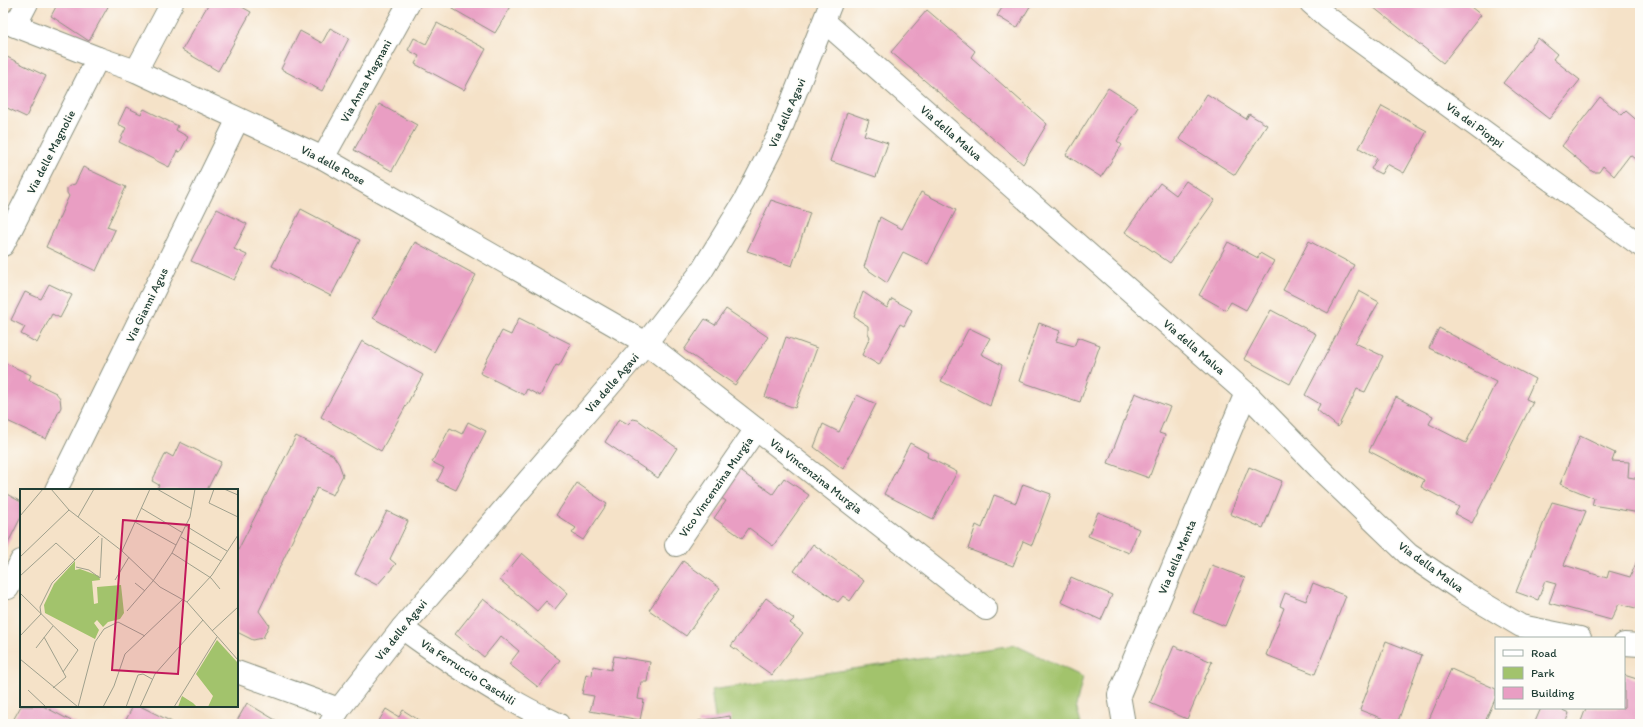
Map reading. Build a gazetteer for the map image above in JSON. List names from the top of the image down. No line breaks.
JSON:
{"streets":{"street":["Via Anna Magnani","Via delle Agavi","Via dei Pioppi","Via della Malva","Via delle Magnolie","Via delle Rose","Via Gianni Agus","Via Vincenzina Murgia","Vico Vincenzina Murgia","Via della Menta","Via Ferruccio Caschili"]},"crossings":[["Via Anna Magnani","Via delle Rose"],["Via delle Agavi","Via della Malva"],["Via delle Agavi","Via delle Rose"],["Via delle Agavi","Via Vincenzina Murgia"],["Via delle Agavi","Via Ferruccio Caschili"],["Via della Malva","Via della Menta"],["Via delle Magnolie","Via delle Rose"],["Via delle Rose","Via Gianni Agus"],["Via delle Rose","Via Vincenzina Murgia"],["Via Vincenzina Murgia","Vico Vincenzina Murgia"]],"legend":["Road","Park","Building"]}
